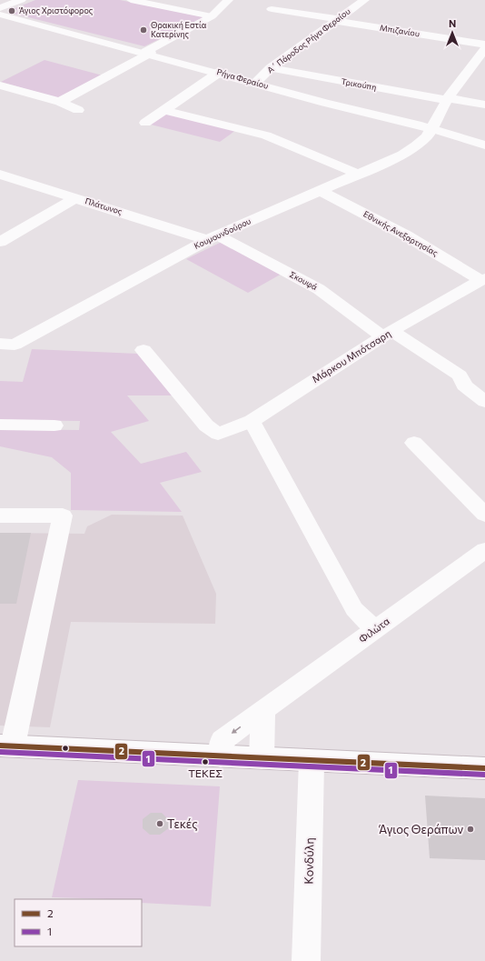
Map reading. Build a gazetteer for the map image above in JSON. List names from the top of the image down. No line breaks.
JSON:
{"streets":{"street":["Μπιζανίου","Α΄ Πάροδος Ρήγα Φεραίου","Ρήγα Φεραίου","Τρικούπη","Πλάτωνος","Κουμουνδούρου","Εθνικής Ανεξαρτησίας","Σκουφά","Μάρκου Μπότσαρη","Φιλώτα","Κονδύλη"]},"crossings":[["Μπιζανίου","Α΄ Πάροδος Ρήγα Φεραίου"],["Α΄ Πάροδος Ρήγα Φεραίου","Ρήγα Φεραίου"],["Α΄ Πάροδος Ρήγα Φεραίου","Τρικούπη"],["Ρήγα Φεραίου","Κουμουνδούρου"],["Τρικούπη","Κουμουνδούρου"],["Πλάτωνος","Κουμουνδούρου"],["Πλάτωνος","Σκουφά"],["Κουμουνδούρου","Εθνικής Ανεξαρτησίας"],["Κουμουνδούρου","Σκουφά"],["Εθνικής Ανεξαρτησίας","Μάρκου Μπότσαρη"],["Σκουφά","Μάρκου Μπότσαρη"]],"places":["Άγιος Χριστόφορος","Θρακική Εστία Κατερίνης","ΤΕΚΕΣ","Τεκές","Άγιος Θεράπων"],"lines":["transit line 2","transit line 1"],"legend":["2","1"],"north":"top"}
